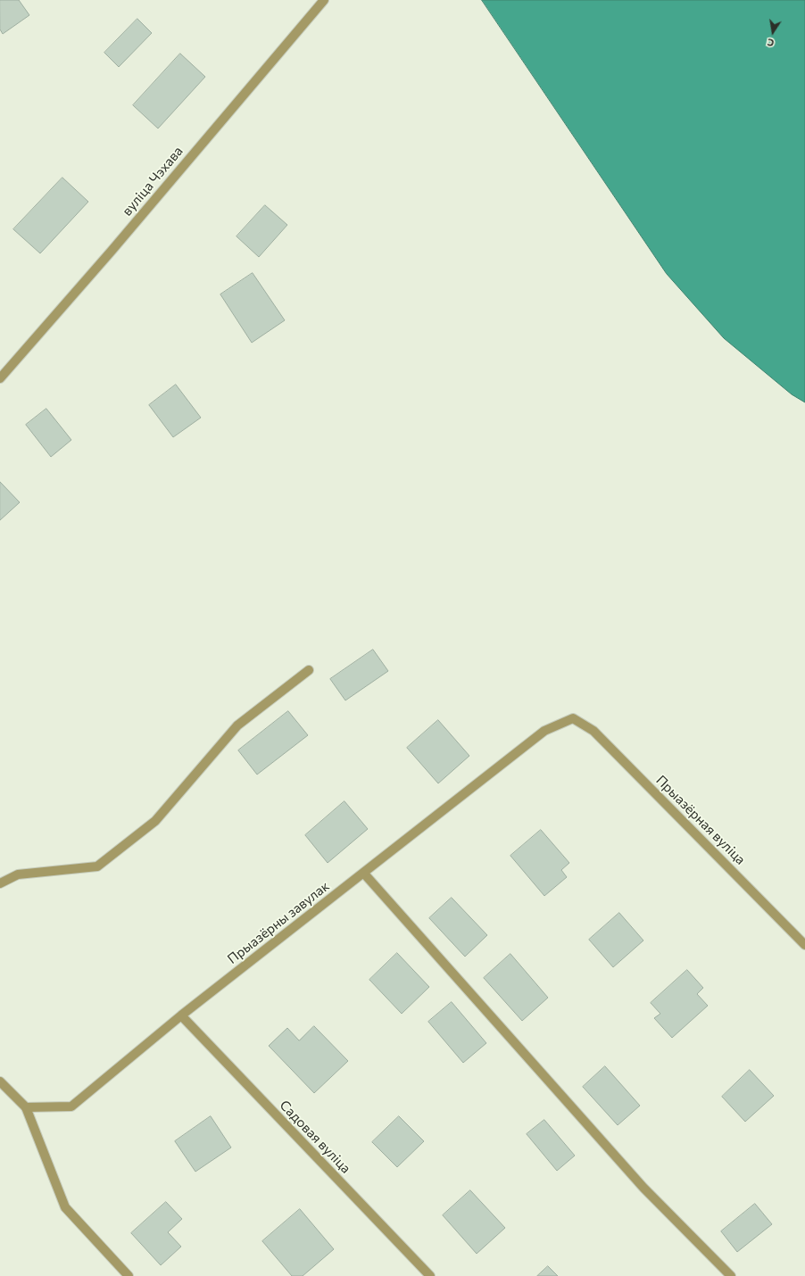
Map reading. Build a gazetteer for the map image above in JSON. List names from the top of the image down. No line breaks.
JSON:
{"streets":{"street":["вуліца Чэхава","Прыазёрная вуліца","Прыазёрны завулак","Садовая вуліца"]},"crossings":[["Прыазёрная вуліца","Прыазёрны завулак"],["Прыазёрны завулак","Садовая вуліца"]],"north":"bottom"}
